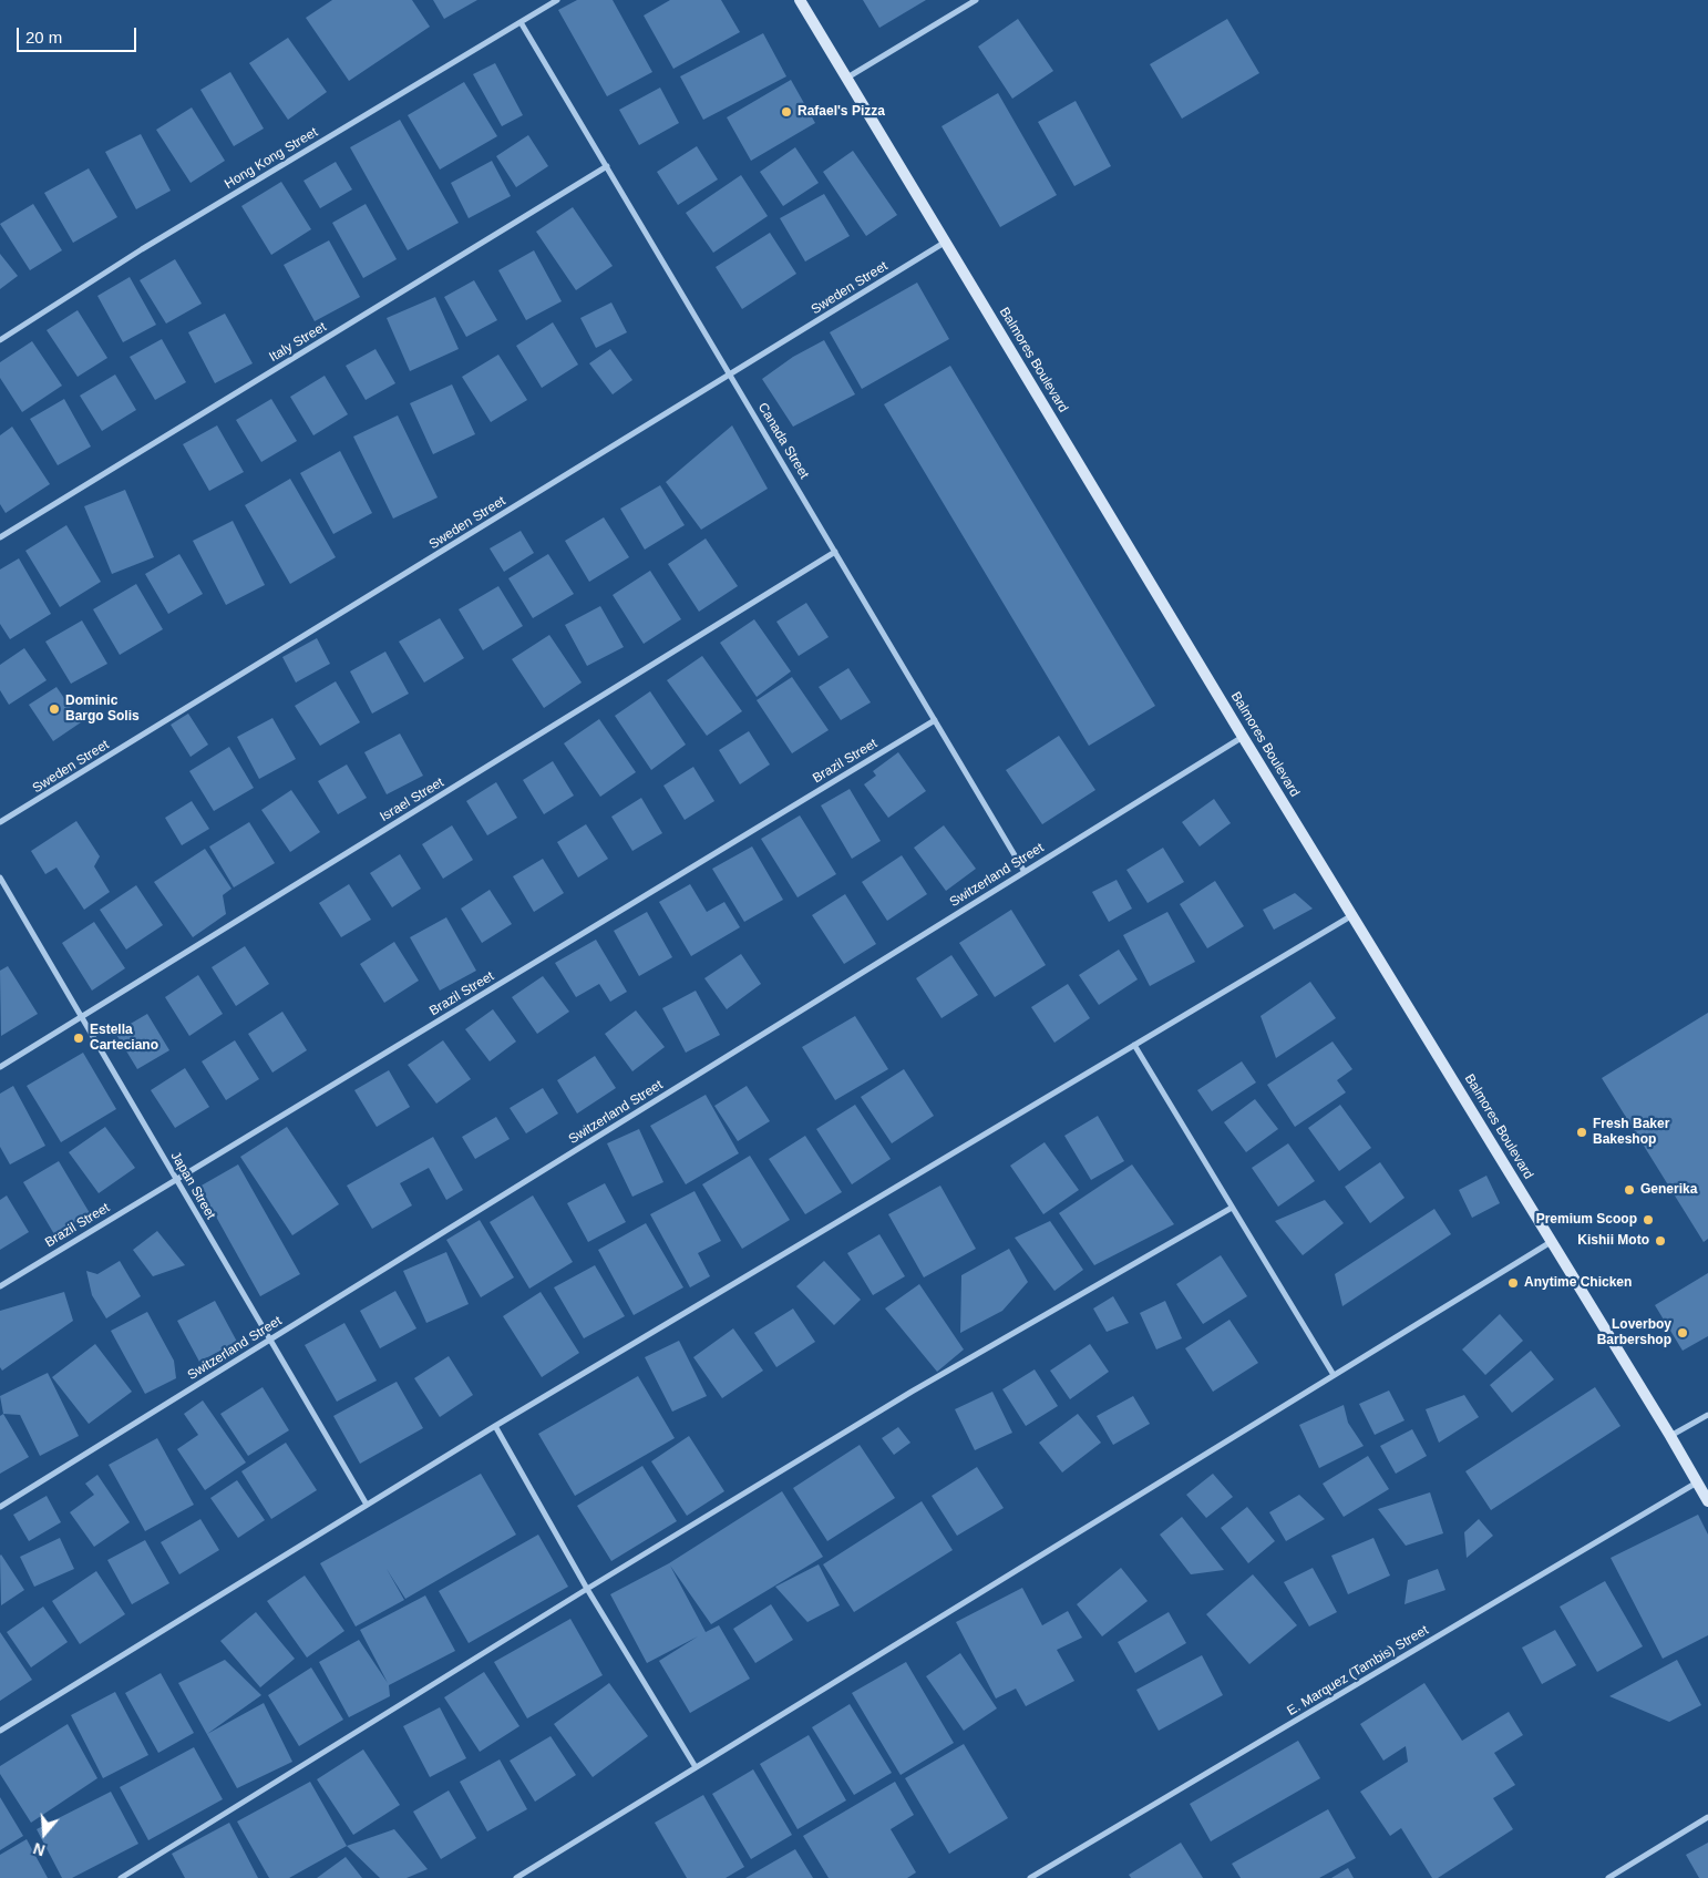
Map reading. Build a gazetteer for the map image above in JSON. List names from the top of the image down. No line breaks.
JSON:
{"streets":{"main road":["Balmores Boulevard"],"street":["Hong Kong Street","Sweden Street","Italy Street","Canada Street","Brazil Street","Israel Street","Switzerland Street","Japan Street","E. Marquez (Tambis) Street"]},"crossings":[["Hong Kong Street","Canada Street"],["Sweden Street","Balmores Boulevard"],["Sweden Street","Canada Street"],["Italy Street","Canada Street"],["Balmores Boulevard","Switzerland Street"],["Balmores Boulevard","E. Marquez (Tambis) Street"],["Canada Street","Brazil Street"],["Canada Street","Israel Street"],["Canada Street","Switzerland Street"],["Brazil Street","Japan Street"],["Israel Street","Japan Street"],["Switzerland Street","Japan Street"]],"places":["Rafael's Pizza","Dominic Bargo Solis","Estella Carteciano","Fresh Baker Bakeshop","Generika","Premium Scoop","Kishii Moto","Anytime Chicken","Loverboy Barbershop"],"scale_bar":"20 m","north":"bottom"}
